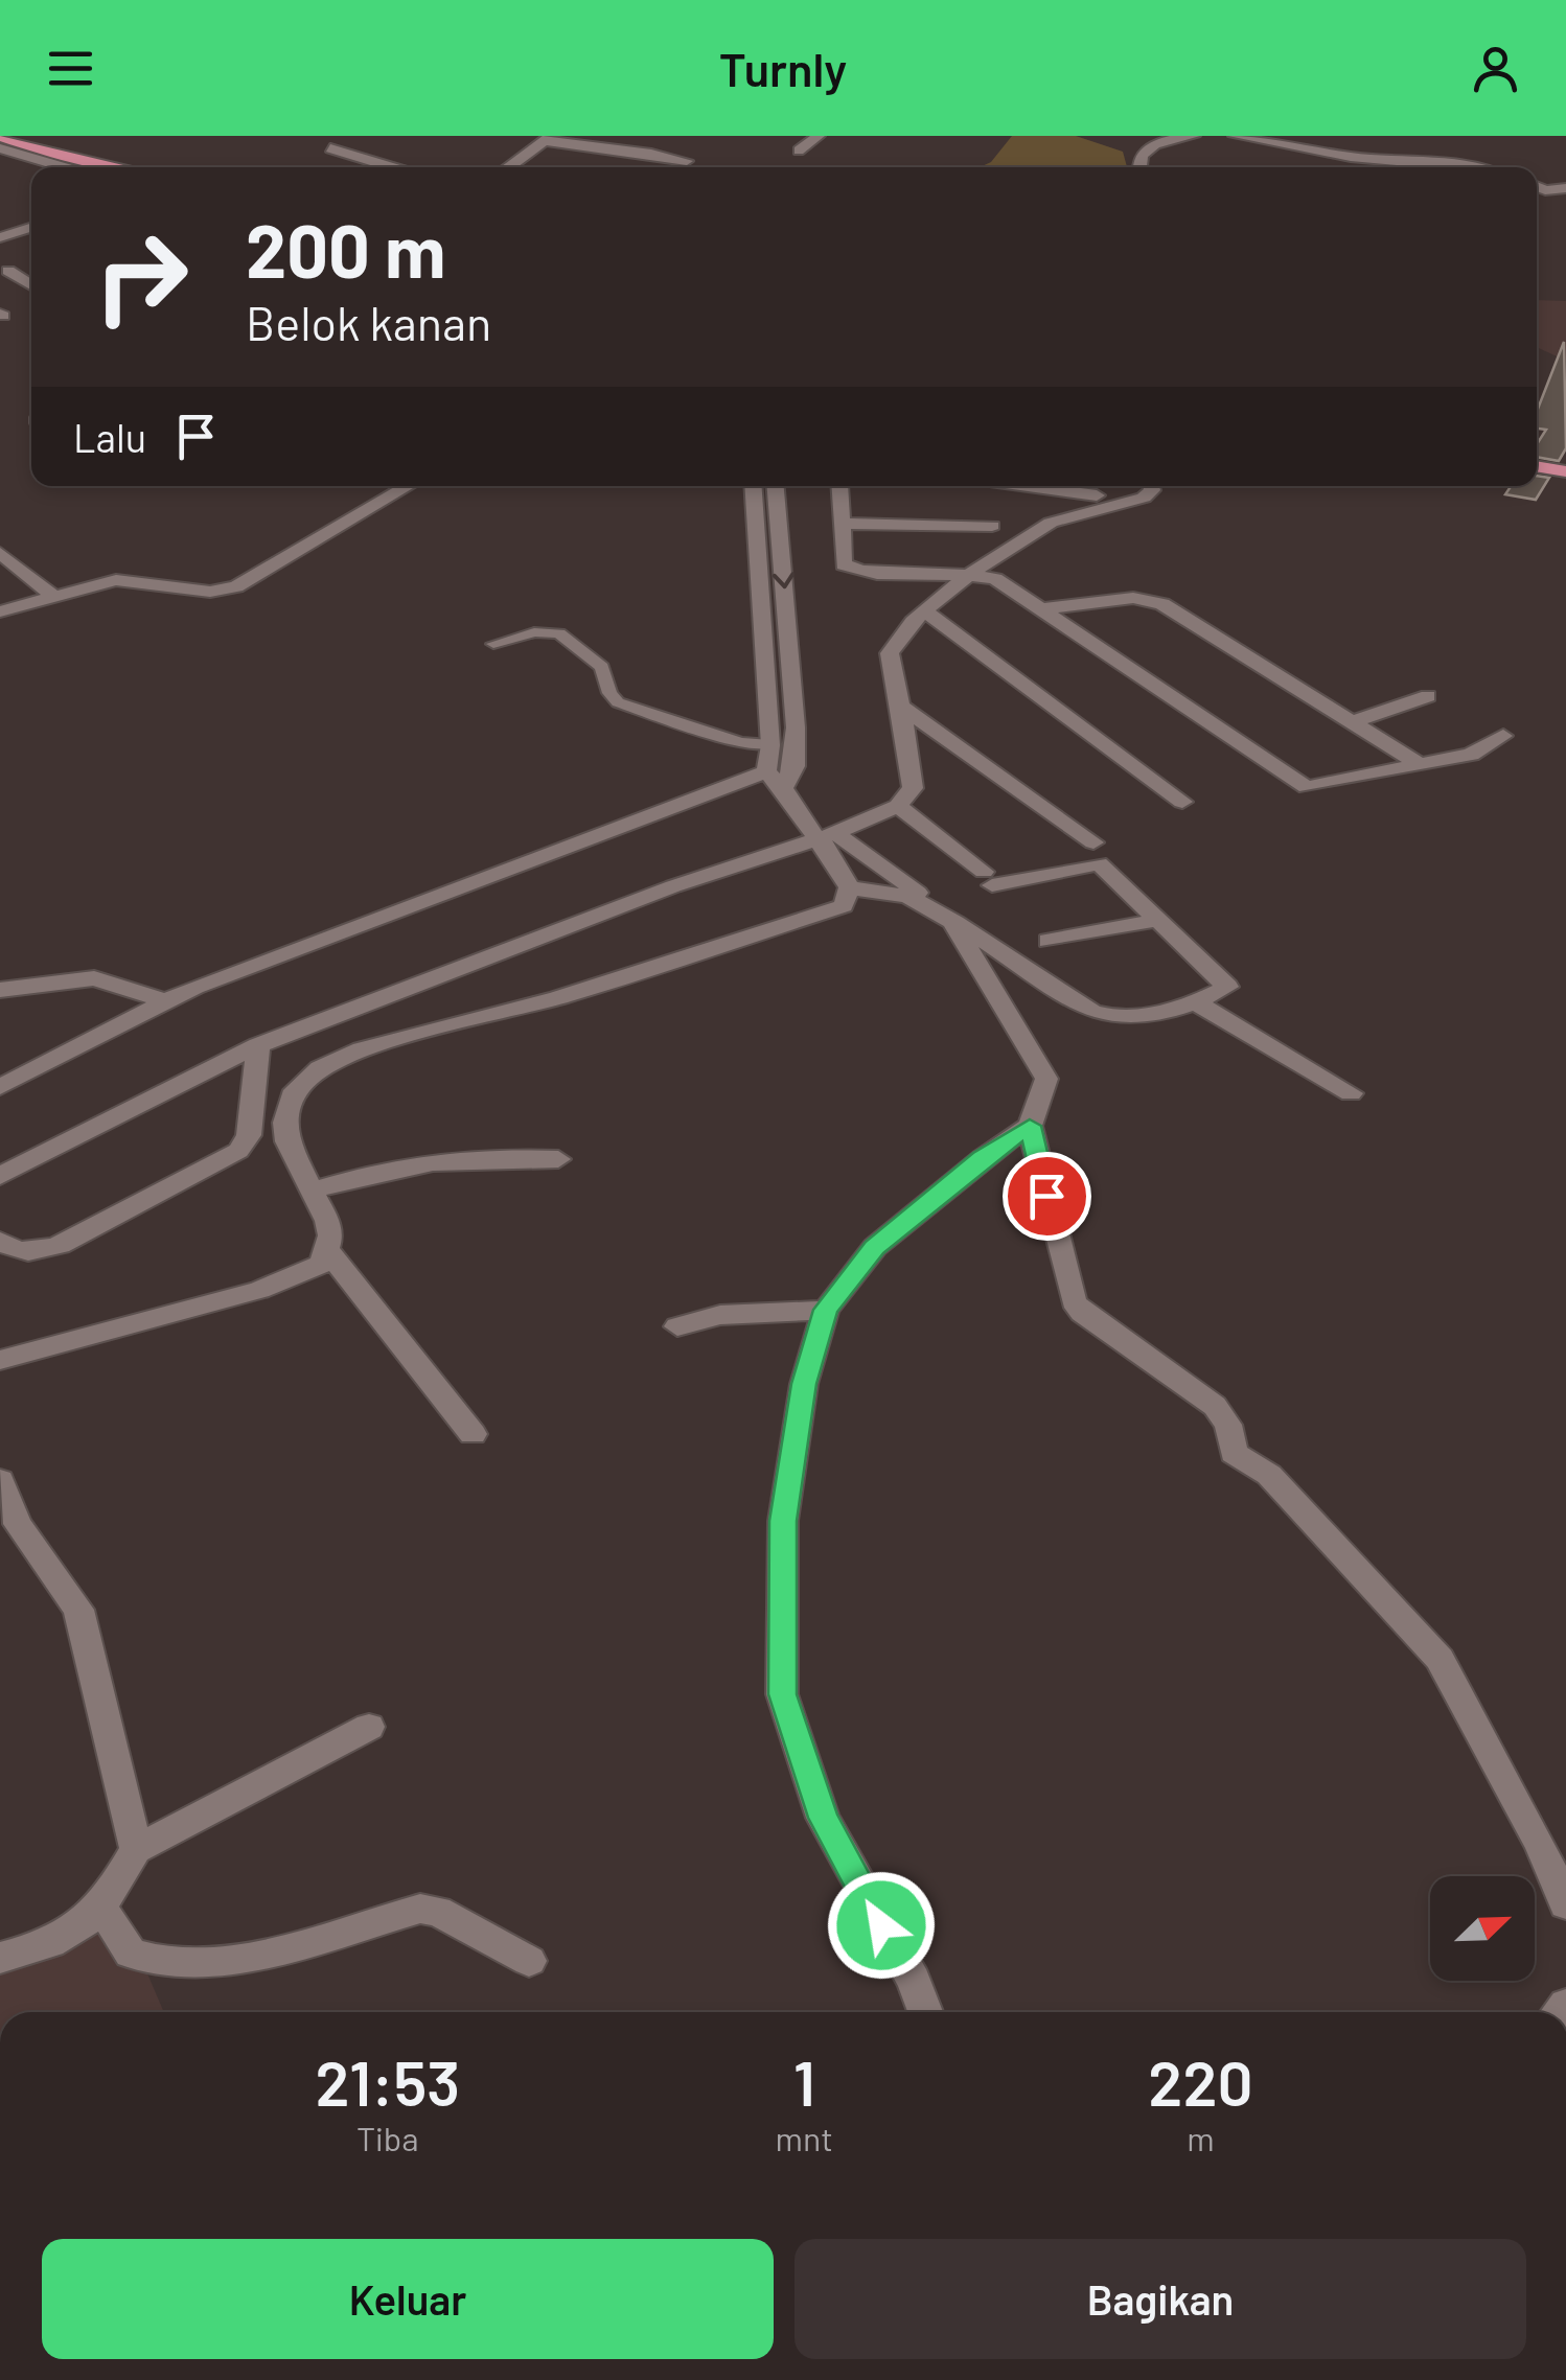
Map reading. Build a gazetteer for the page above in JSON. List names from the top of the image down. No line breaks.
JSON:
{"north":"top right","page":{"header":"Turnly","turn":["200 m","Belok kanan"],"then":"Lalu","eta":["21:53","Tiba","1","mnt","220","m"],"buttons":["Keluar","Bagikan"]}}
